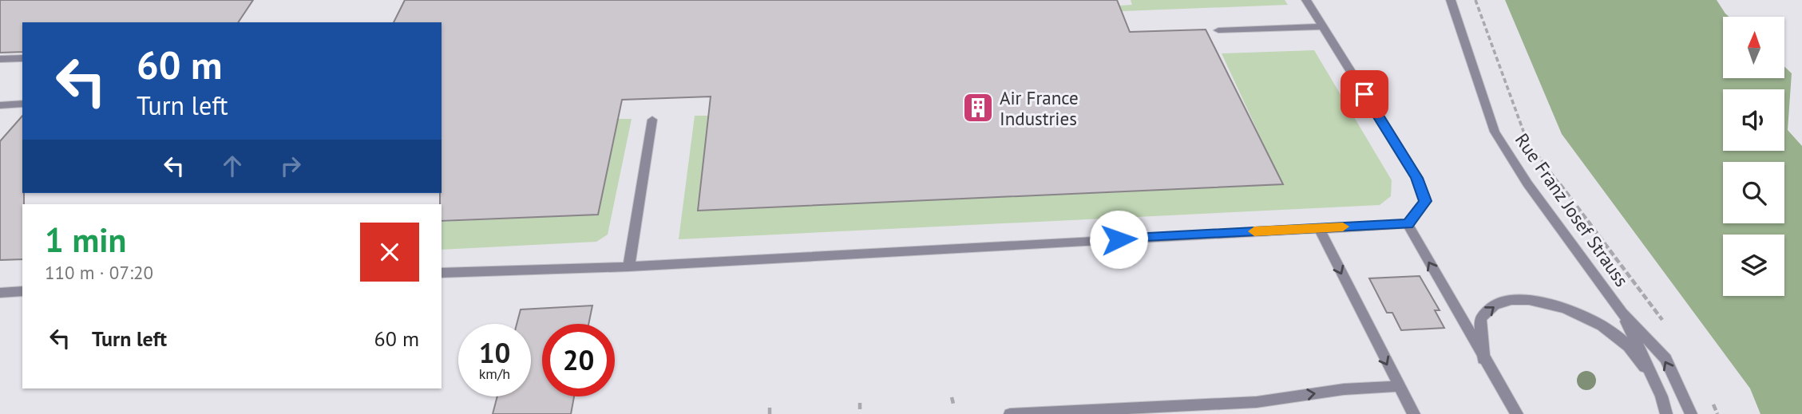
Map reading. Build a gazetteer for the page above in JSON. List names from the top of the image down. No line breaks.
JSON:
{"streets":{"street":["Rue Franz Josef Strauss"]},"places":{"building":["Air France Industries"]},"north":"top","page":{"turn":["60 m","Turn left"],"heading":["1 min","110 m · 07:20"],"list":[{"name":"Turn left","value":"60 m"}],"speed":"10 km/h","limit":"20"}}
